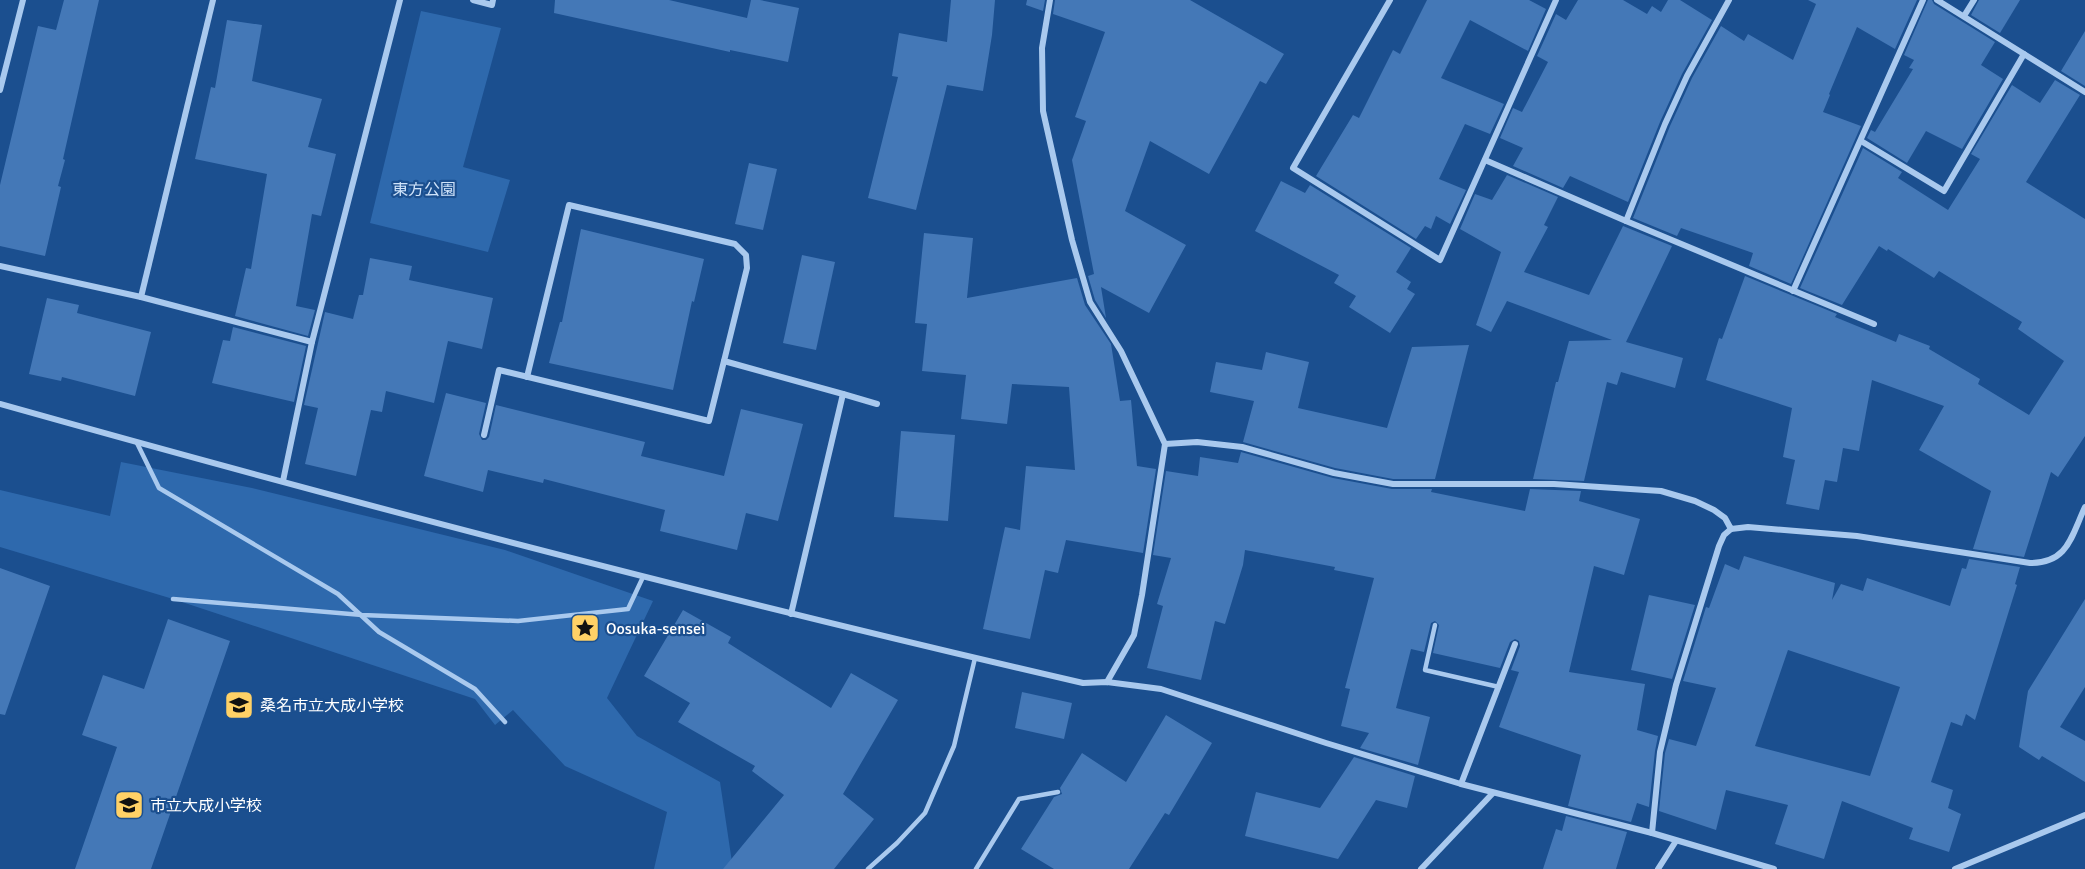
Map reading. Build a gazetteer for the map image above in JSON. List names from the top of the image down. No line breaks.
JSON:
{"parks":["東方公園"],"places":{"place":["Oosuka-sensei"],"school or university":["桑名市立大成小学校","市立大成小学校"]}}
